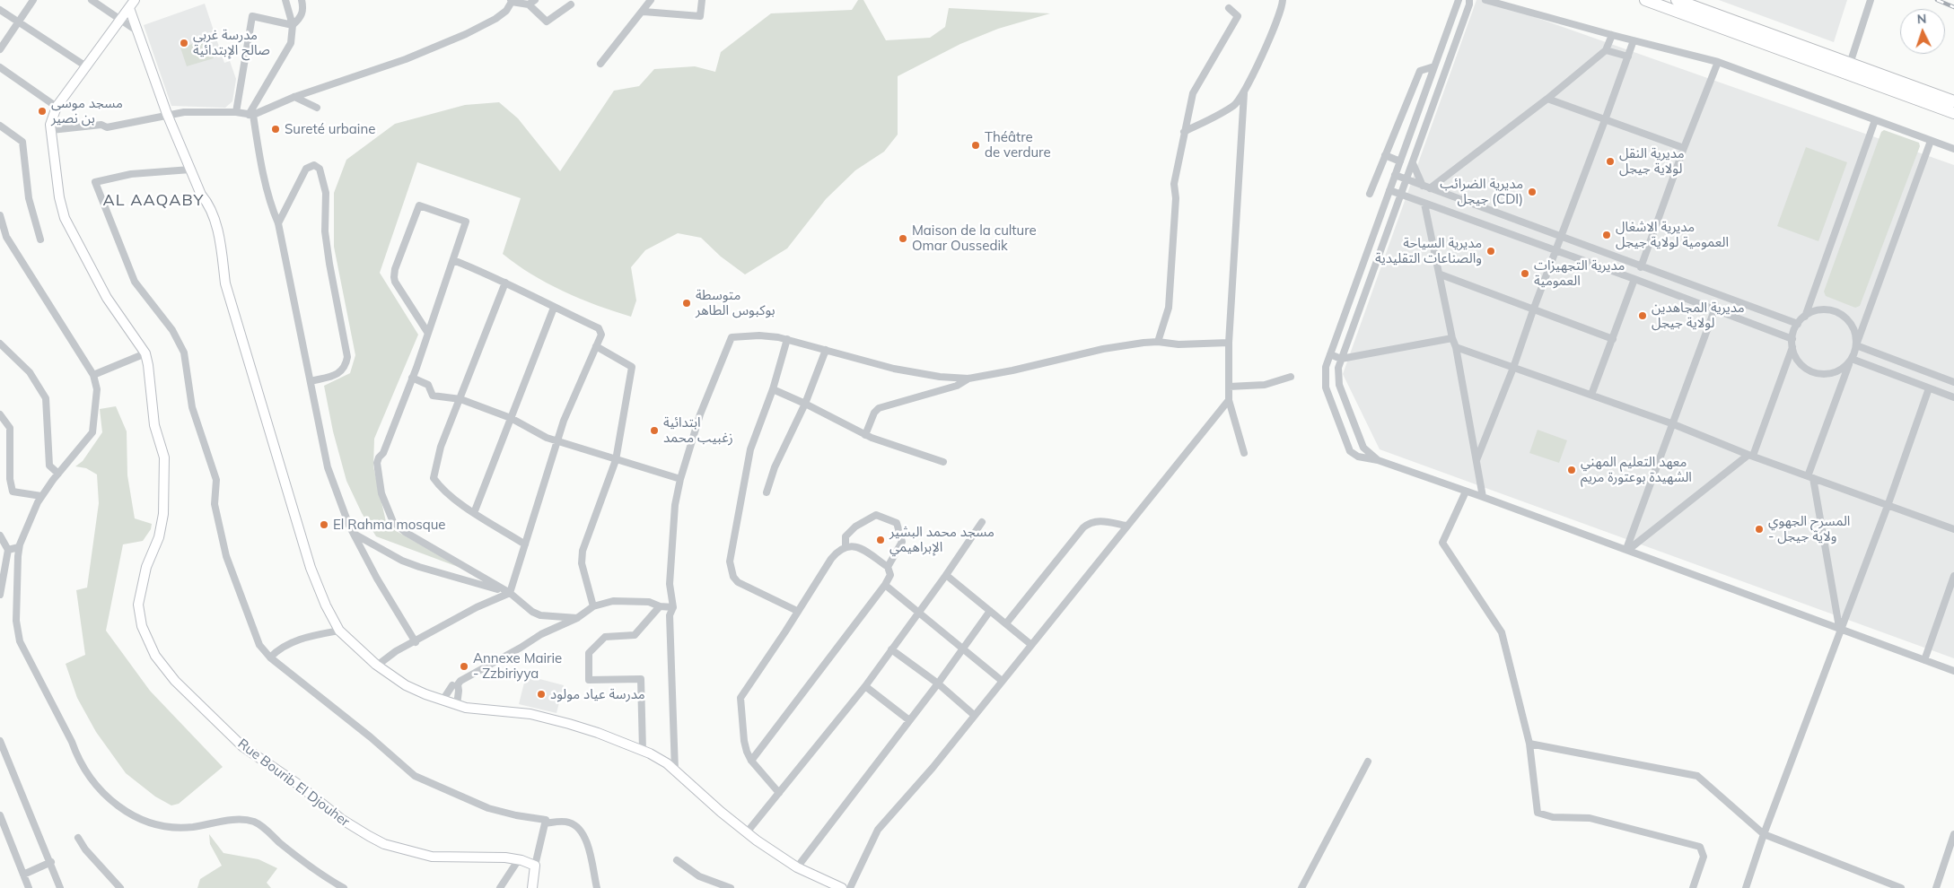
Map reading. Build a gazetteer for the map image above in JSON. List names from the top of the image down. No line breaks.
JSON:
{"streets":{"main road":["Rue Bourib El Djouher"]},"districts":["AL AAQABY"],"places":["مدرسة غربي صالح الإبتدائية","مسجد موسى بن نصير","Sureté urbaine","Théâtre de verdure","مديرية النقل لولاية جيجل","مديرية الضرائب جيجل (CDI)","مديرية الاشغال العمومية لولاية جيجل","Maison de la culture Omar Oussedik","مديرية السياحة والصناعات التقليدية","مديرية التجهيزات العمومية","متوسطة بوكبوس الطاهر","مديرية المجاهدين لولاية جيجل","ابتدائية زغبيب محمد","معهد التعليم المهني الشهيدة بوعتورة مريم","El Rahma mosque","المسرح الجهوي - ولاية جيجل","مسجد محمد البشير الإبراهيمي","Annexe Mairie - Zzbiriyya","مدرسة عياد مولود"],"north":"top"}
